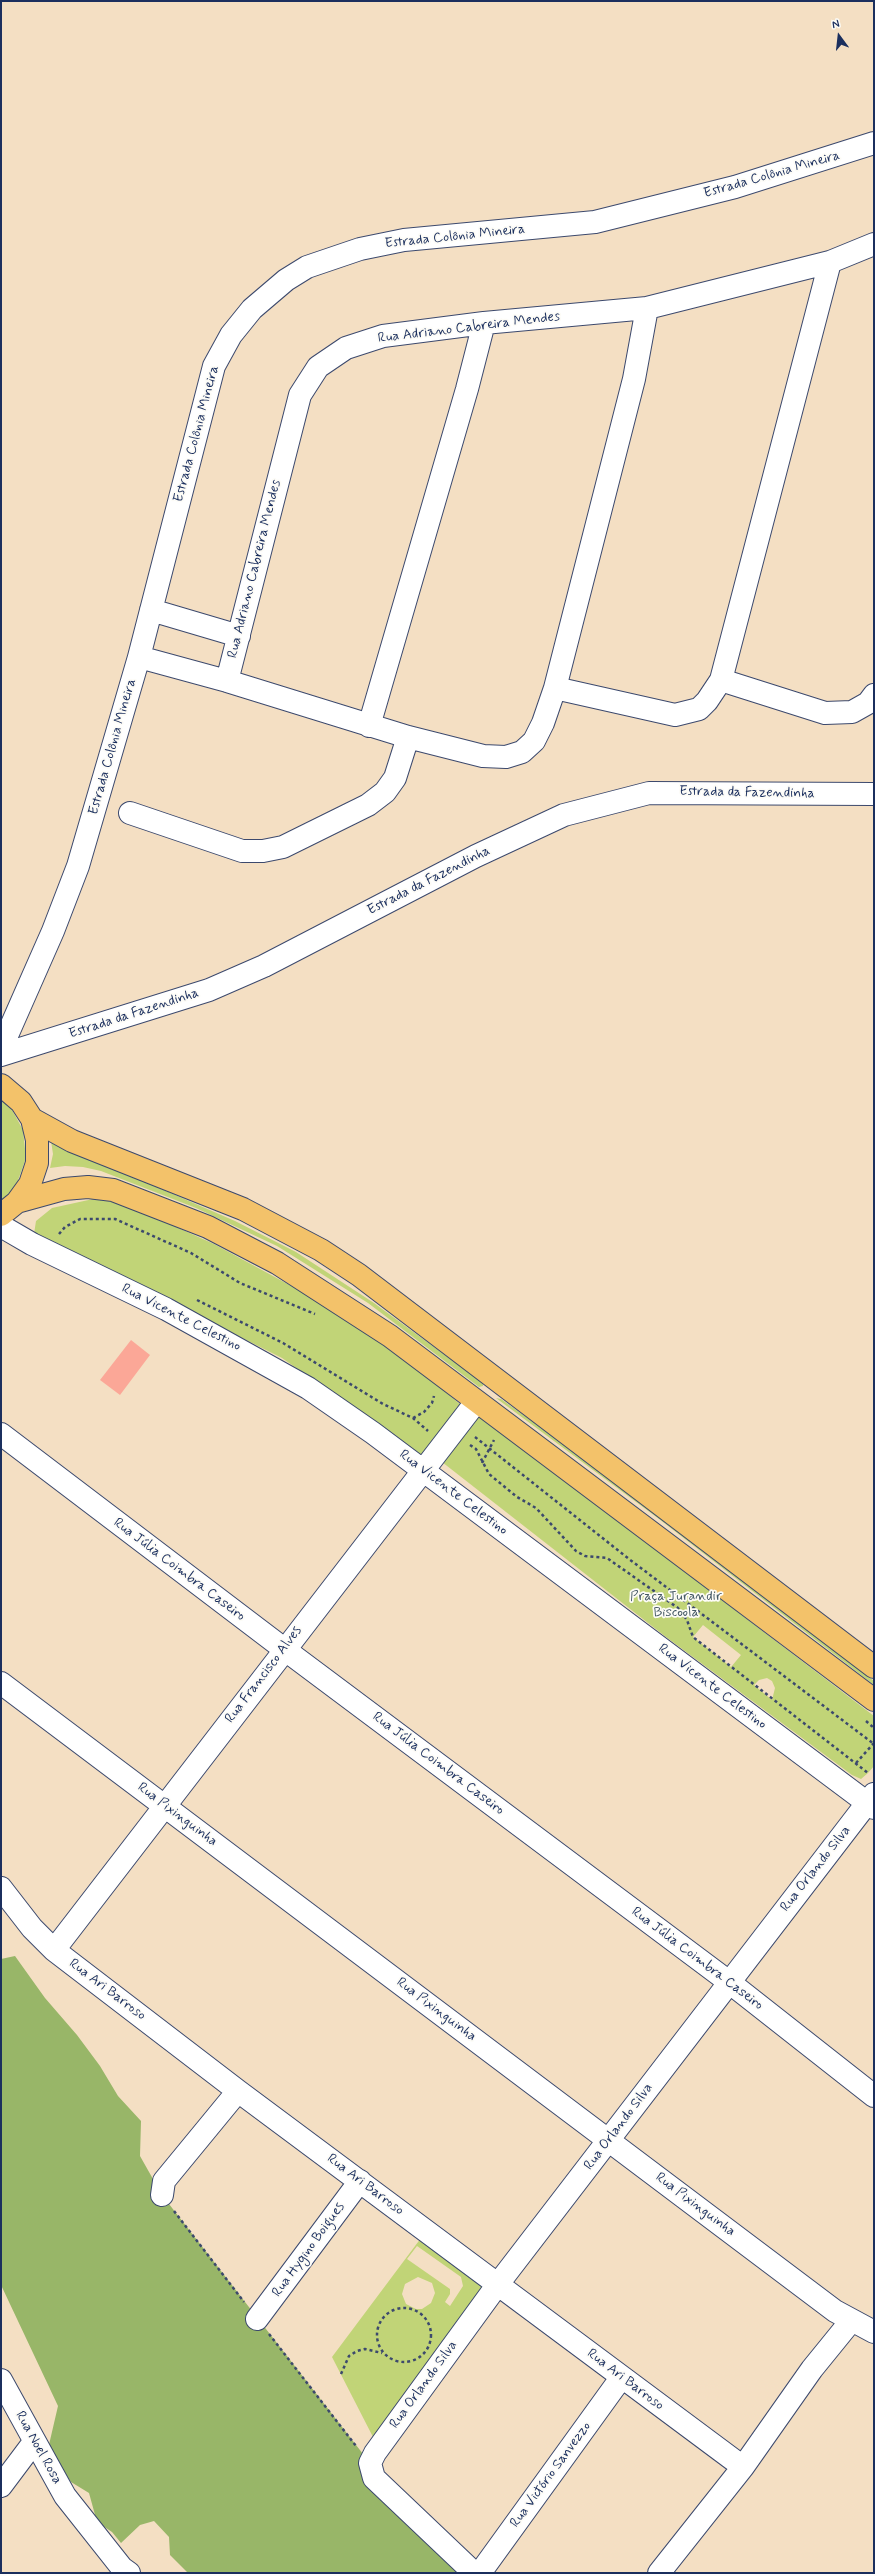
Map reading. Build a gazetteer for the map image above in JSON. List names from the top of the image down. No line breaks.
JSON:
{"streets":{"street":["Estrada Colônia Mineira","Rua Adriano Cabreira Mendes","Estrada da Fazendinha","Rua Vicente Celestino","Rua Júlia Coimbra Caseiro","Rua Francisco Alves","Rua Pixinguinha","Rua Orlando Silva","Rua Ari Barroso","Rua Hygino Boigues","Rua Noel Rosa","Rua Victório Sanvezzo"]},"crossings":[["Rua Vicente Celestino","Rua Francisco Alves"],["Rua Vicente Celestino","Rua Orlando Silva"],["Rua Júlia Coimbra Caseiro","Rua Francisco Alves"],["Rua Júlia Coimbra Caseiro","Rua Orlando Silva"],["Rua Francisco Alves","Rua Pixinguinha"],["Rua Francisco Alves","Rua Ari Barroso"],["Rua Pixinguinha","Rua Orlando Silva"],["Rua Orlando Silva","Rua Ari Barroso"],["Rua Ari Barroso","Rua Hygino Boigues"],["Rua Ari Barroso","Rua Victório Sanvezzo"]],"parks":["Praça Jurandir Biscoola"],"north":"top"}
